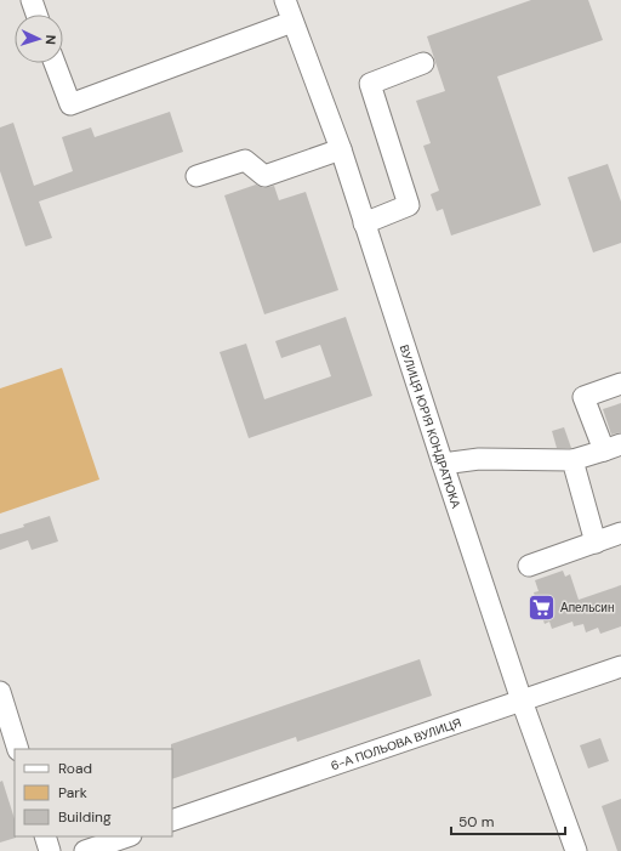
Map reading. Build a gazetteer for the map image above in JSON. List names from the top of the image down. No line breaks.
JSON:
{"streets":{"street":["ВУЛИЦЯ ЮРІЯ КОНДРАТЮКА","6-А ПОЛЬОВА ВУЛИЦЯ"]},"crossings":[["ВУЛИЦЯ ЮРІЯ КОНДРАТЮКА","6-А ПОЛЬОВА ВУЛИЦЯ"]],"places":{"supermarket":["Апельсин"]},"legend":["Road","Park","Building"],"scale_bar":"50 m","north":"right"}
